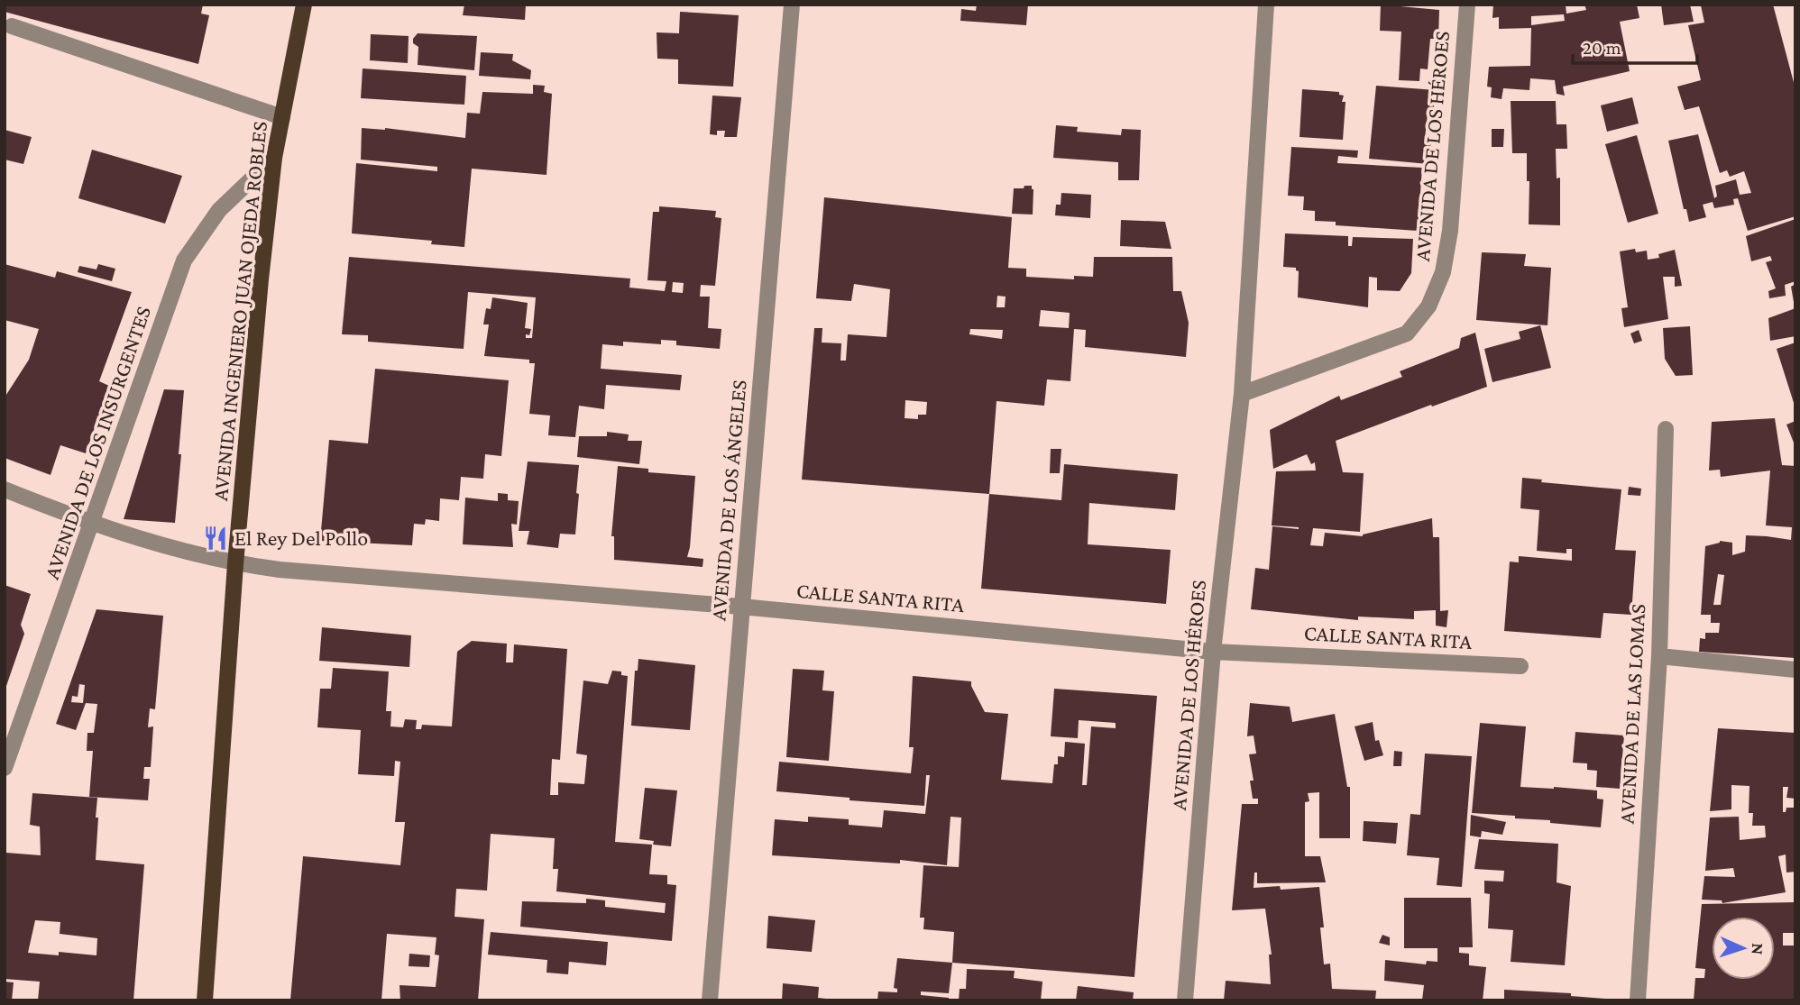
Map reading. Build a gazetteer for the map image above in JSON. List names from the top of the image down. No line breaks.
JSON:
{"streets":{"main road":["AVENIDA INGENIERO JUAN OJEDA ROBLES"],"street":["AVENIDA DE LOS HÉROES","AVENIDA DE LOS INSURGENTES","AVENIDA DE LOS ÁNGELES","CALLE SANTA RITA","AVENIDA DE LAS LOMAS"]},"crossings":[["AVENIDA DE LOS HÉROES","CALLE SANTA RITA"],["AVENIDA INGENIERO JUAN OJEDA ROBLES","AVENIDA DE LOS INSURGENTES"],["AVENIDA INGENIERO JUAN OJEDA ROBLES","CALLE SANTA RITA"],["AVENIDA DE LOS INSURGENTES","CALLE SANTA RITA"],["AVENIDA DE LOS ÁNGELES","CALLE SANTA RITA"]],"places":{"restaurant":["El Rey Del Pollo"]},"scale_bar":"20 m","north":"right"}
